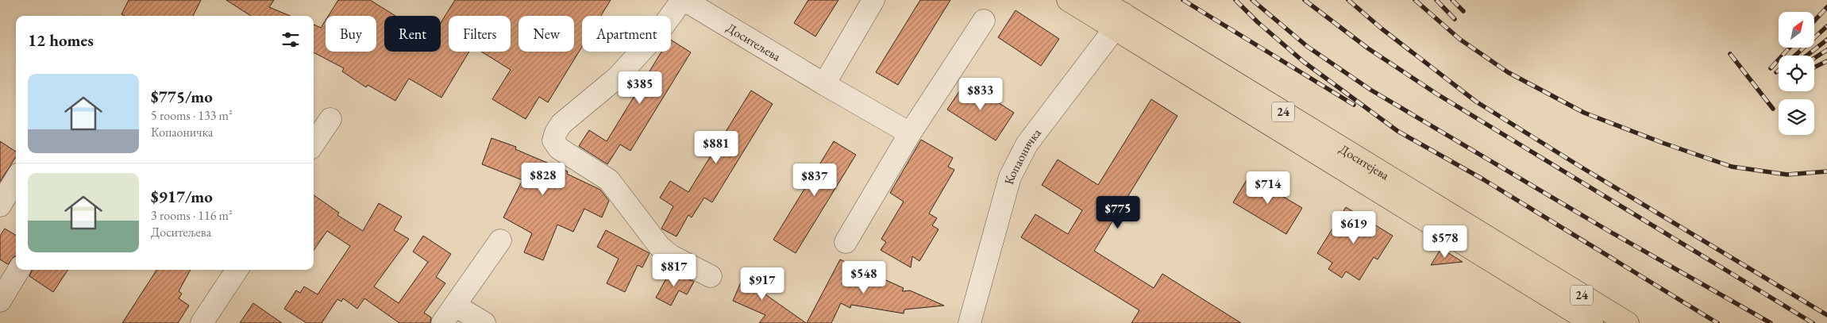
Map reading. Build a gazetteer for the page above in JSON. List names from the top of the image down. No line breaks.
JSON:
{"streets":{"main road":["24","Доситејева"],"street":["Доситељева","Копаоничка"]},"crossings":[["Копаоничка","Доситејева"]],"north":"top right","page":{"chip":["Buy","Rent","Filters","New","Apartment"],"heading":"12 homes","list":[{"name":"$775/mo","note":"5 rooms · 133 m² · Копаоничка"},{"name":"$917/mo","note":"3 rooms · 116 m² · Доситељева"}],"price":["$385","$833","$881","$828","$837","$714","$775","$619","$578","$817","$548","$917"]}}
